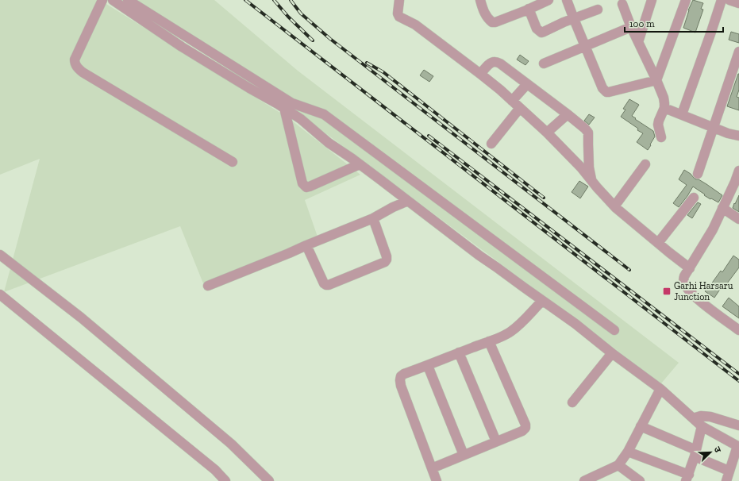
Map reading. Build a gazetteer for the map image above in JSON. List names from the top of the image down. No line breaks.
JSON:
{"places":{"transit":["Garhi Harsaru Junction"]},"scale_bar":"100 m","north":"top right"}
